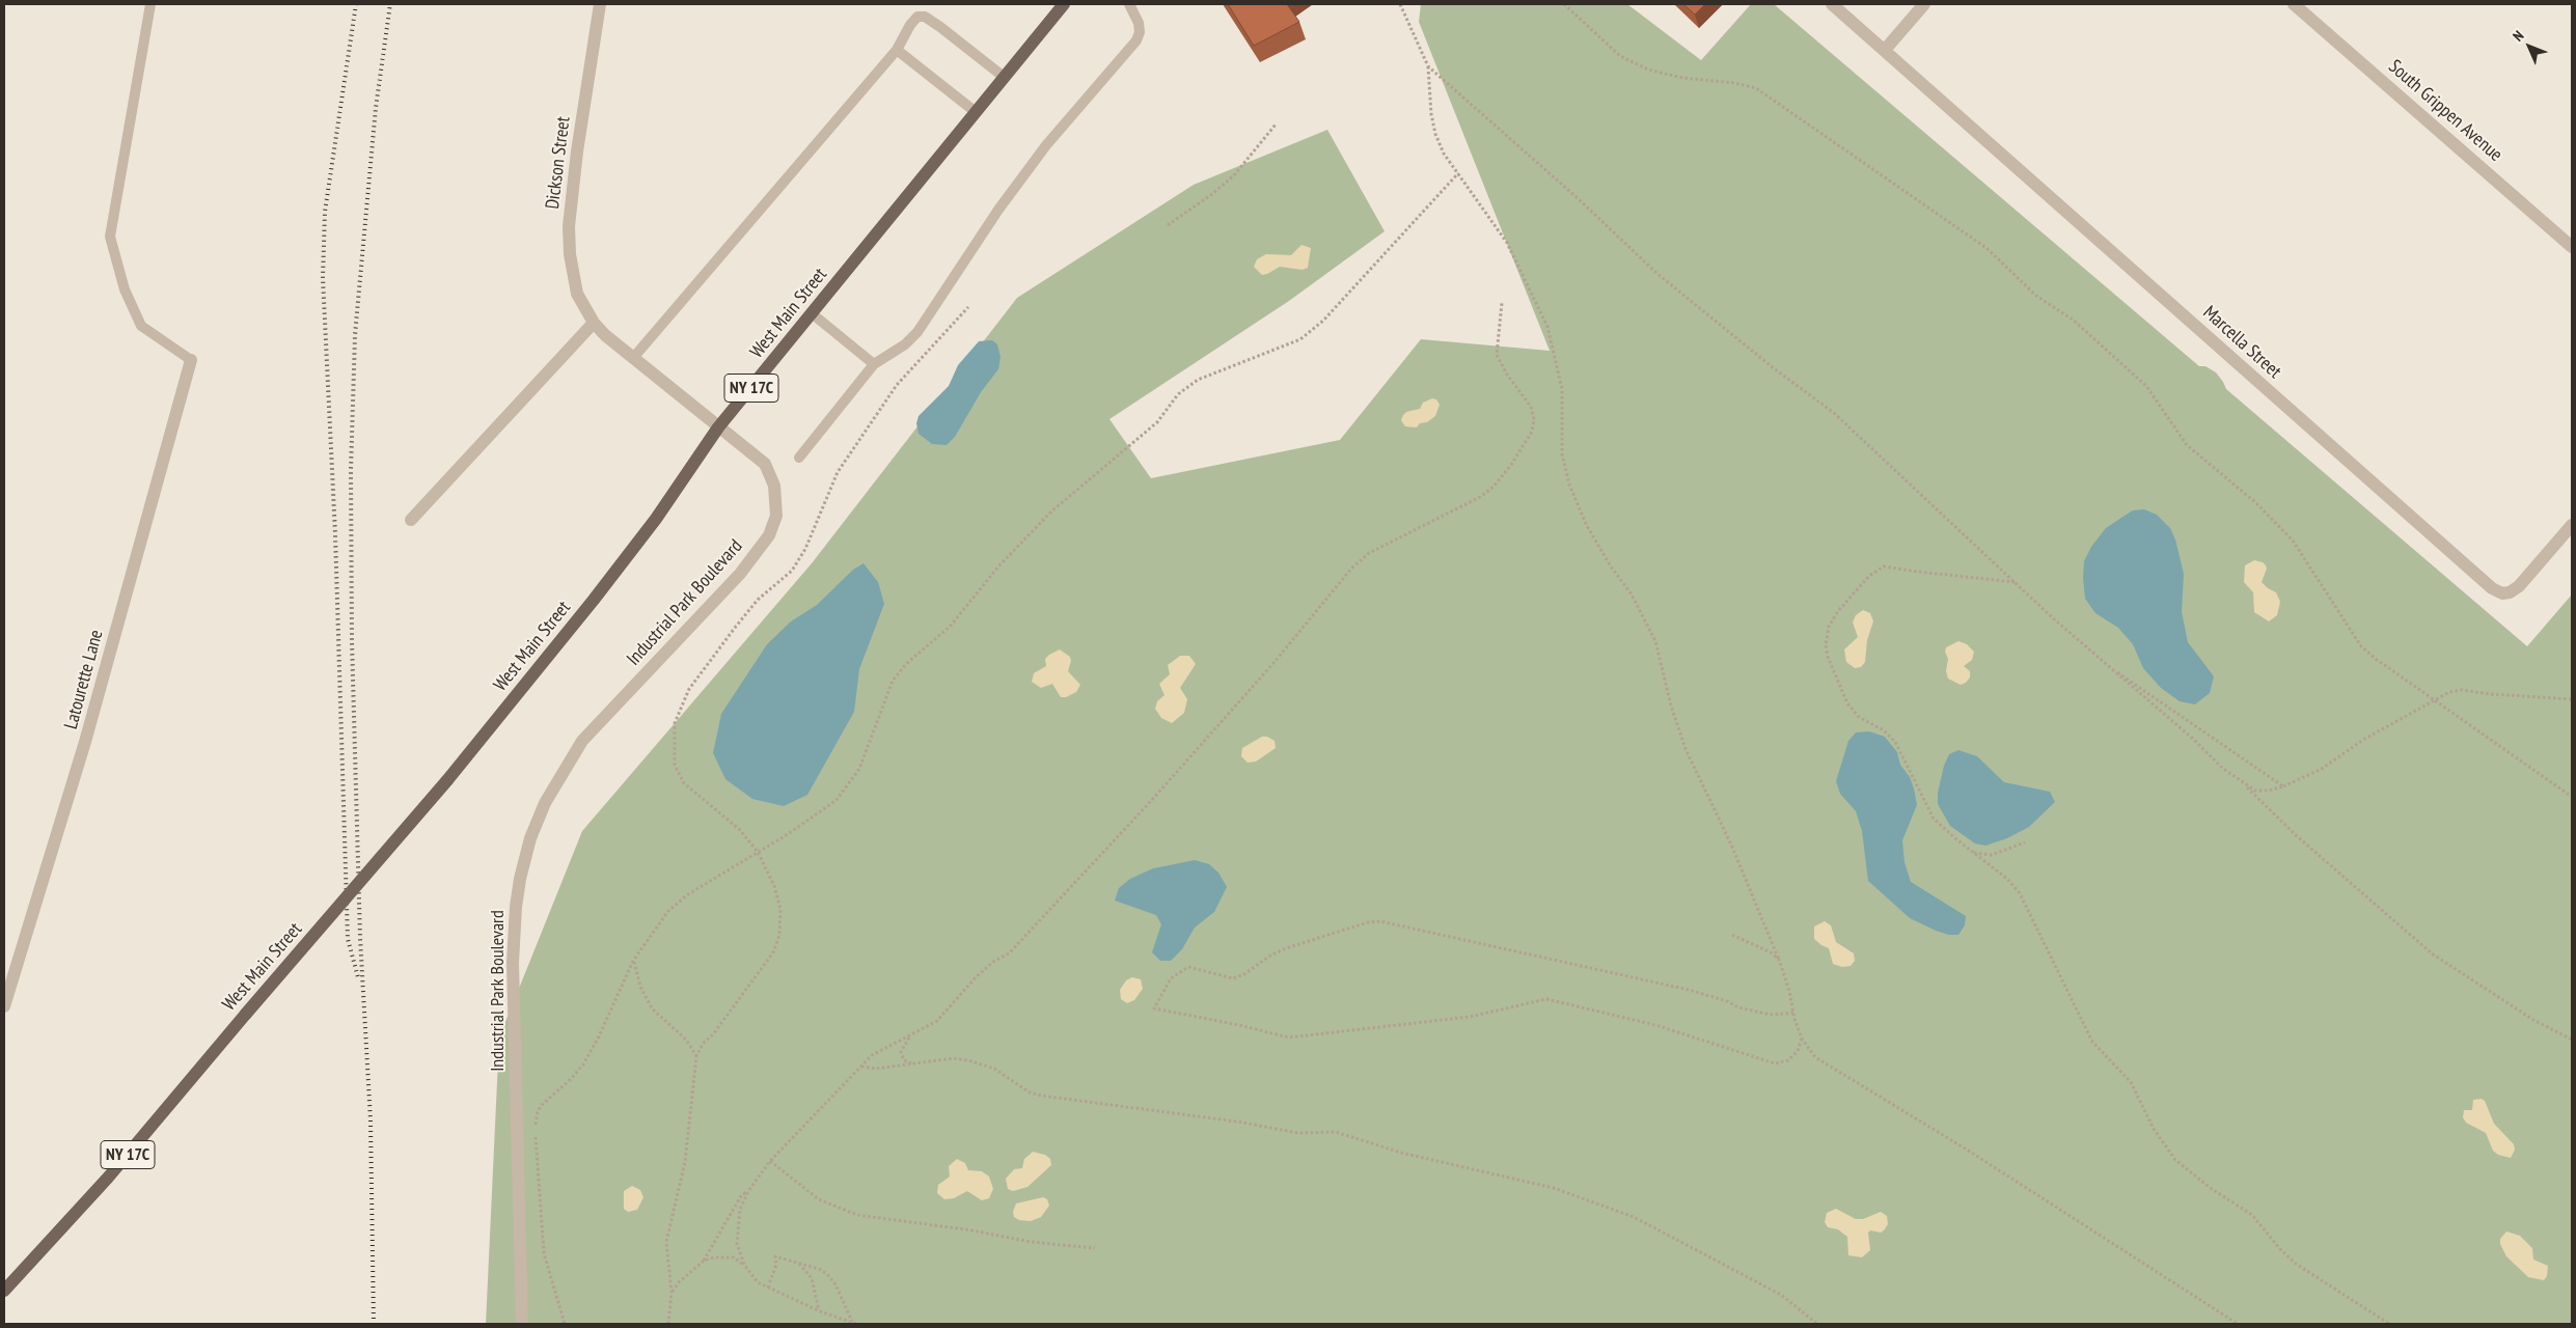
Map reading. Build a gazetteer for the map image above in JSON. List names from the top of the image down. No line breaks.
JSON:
{"streets":{"main road":["West Main Street","NY 17C"],"street":["South Grippen Avenue","Dickson Street","Marcella Street","Industrial Park Boulevard","Latourette Lane"]},"crossings":[["Dickson Street","West Main Street"],["Dickson Street","Industrial Park Boulevard"],["West Main Street","Industrial Park Boulevard"]],"north":"top left"}
